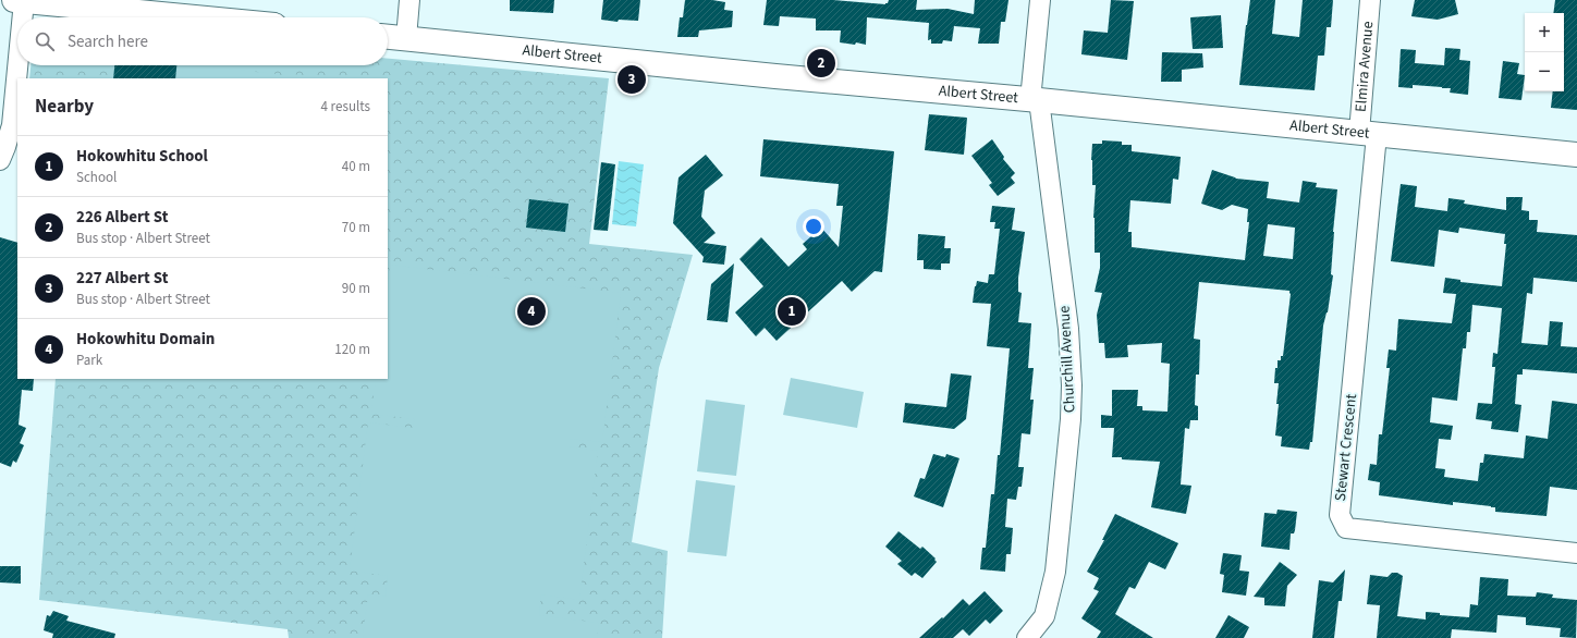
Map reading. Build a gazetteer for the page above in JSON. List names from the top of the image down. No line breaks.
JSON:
{"streets":{"main road":["Albert Street"],"street":["Elmira Avenue","Churchill Avenue","Stewart Crescent"]},"crossings":[["Albert Street","Elmira Avenue"],["Albert Street","Churchill Avenue"],["Albert Street","Stewart Crescent"],["Elmira Avenue","Stewart Crescent"]],"page":{"map_buttons":["+","−"],"search":"Search here","pins":["2","3","1","4"],"heading":["Nearby","4 results"],"list":[{"mark":"1","name":"Hokowhitu School","note":"School","value":"40 m"},{"mark":"2","name":"226 Albert St","note":"Bus stop · Albert Street","value":"70 m"},{"mark":"3","name":"227 Albert St","note":"Bus stop · Albert Street","value":"90 m"},{"mark":"4","name":"Hokowhitu Domain","note":"Park","value":"120 m"}]}}
